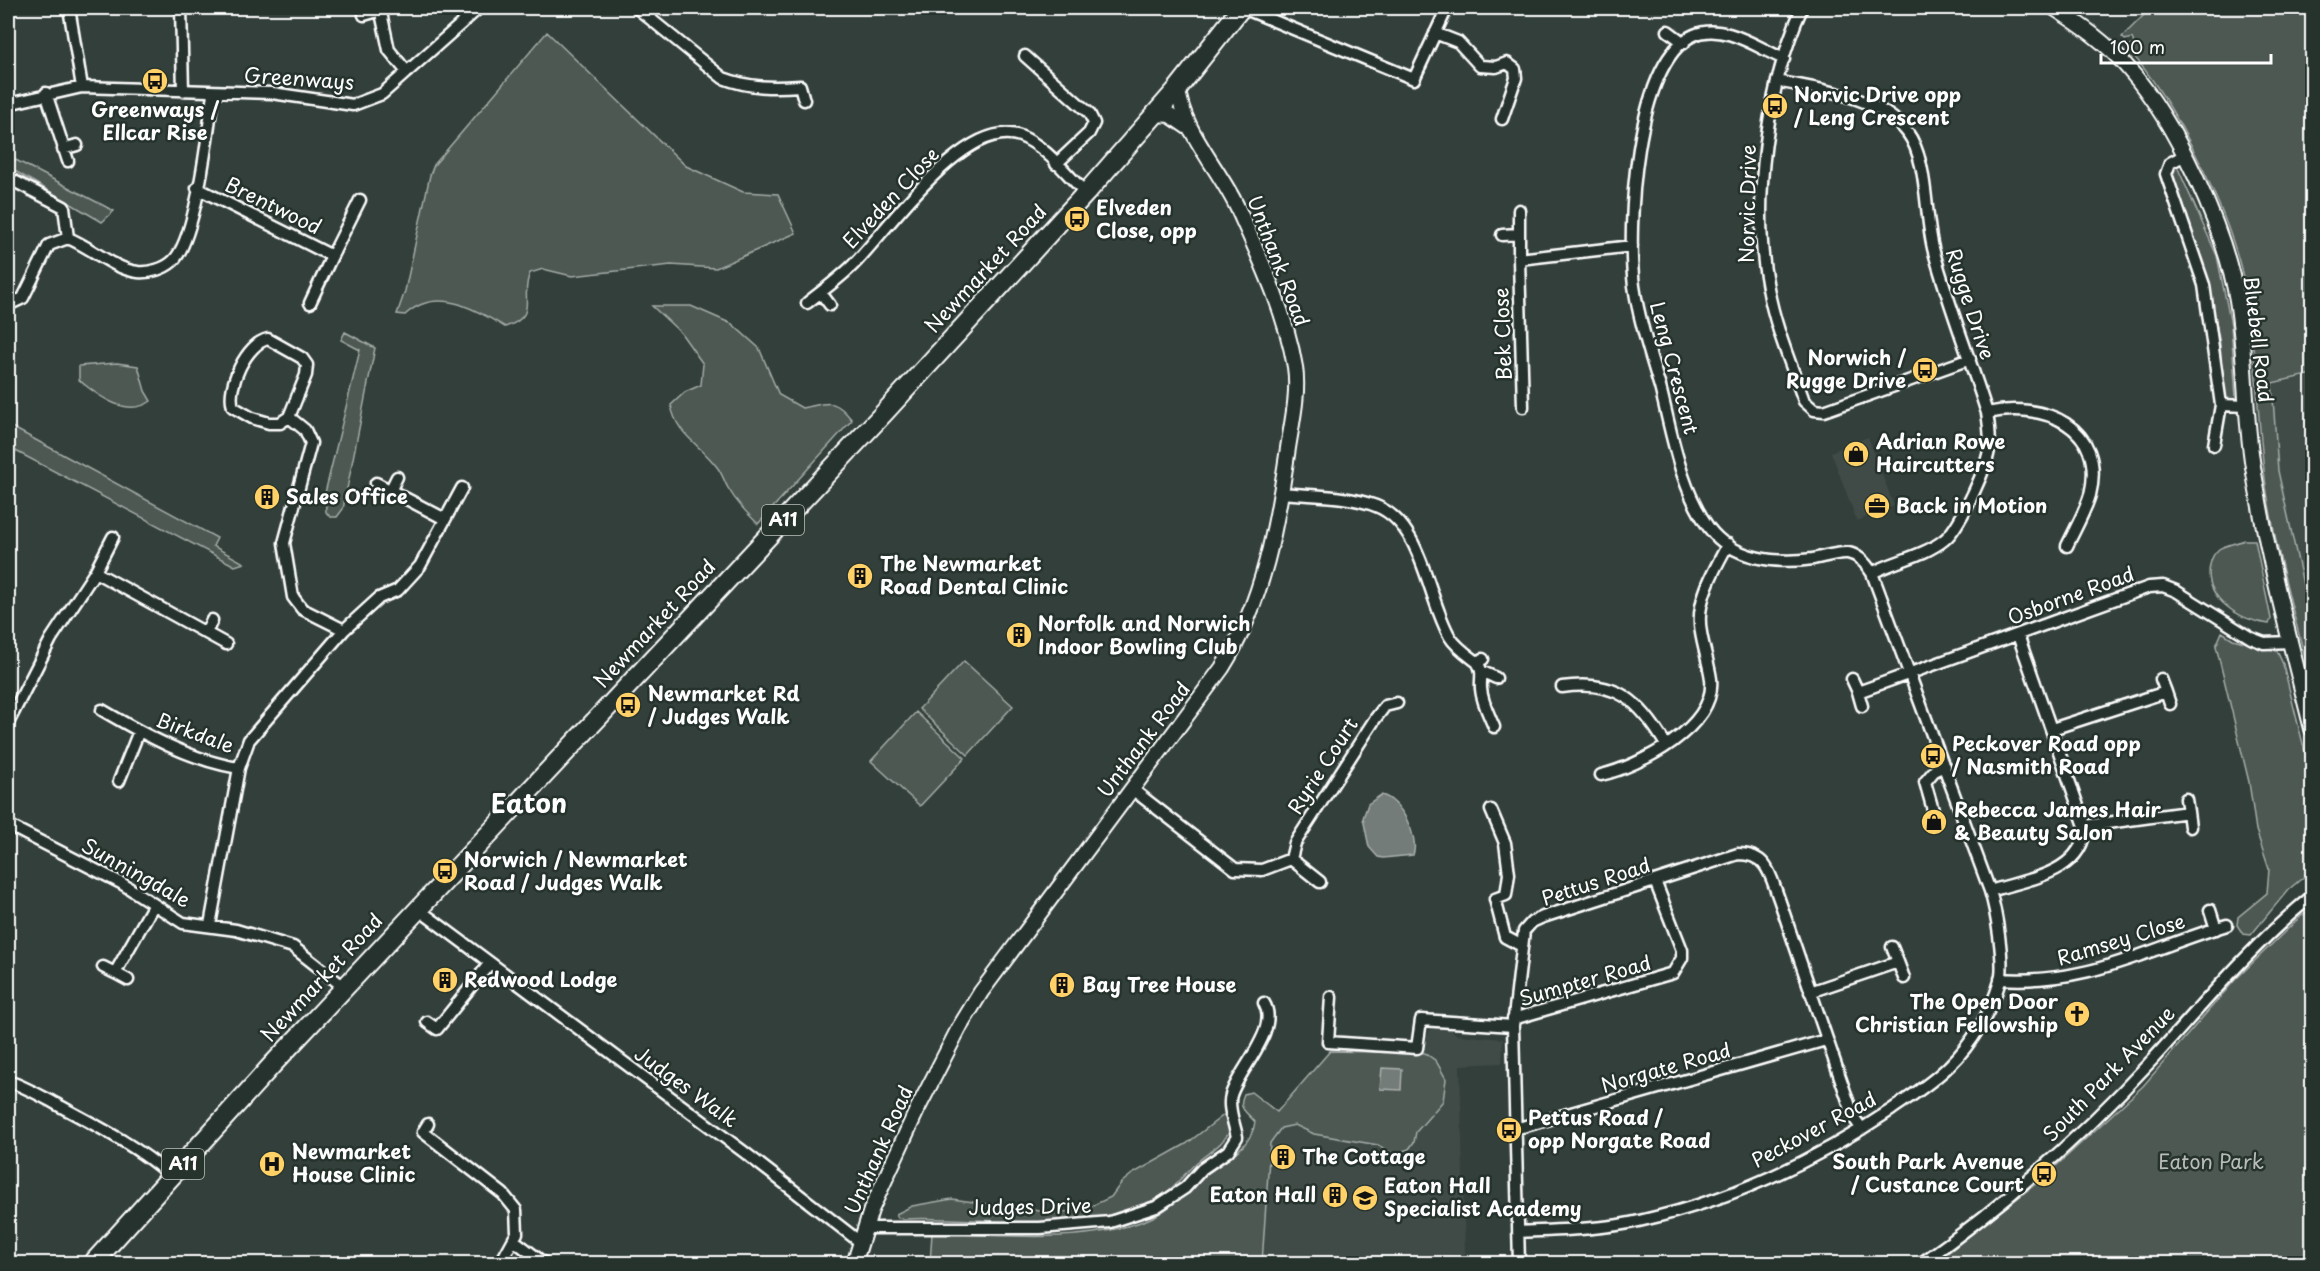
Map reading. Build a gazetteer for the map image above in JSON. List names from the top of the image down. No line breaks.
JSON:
{"streets":{"highway":["Newmarket Road","A11"],"street":["Greenways","Elveden Close","Norvic Drive","Brentwood","Unthank Road","Rugge Drive","Bek Close","Bluebell Road","Leng Crescent","Osborne Road","Birkdale","Ryrie Court","Sunningdale","Pettus Road","Ramsey Close","Sumpter Road","Norgate Road","South Park Avenue","Judges Walk","Peckover Road","Judges Drive"]},"crossings":[["Greenways","Brentwood"],["Elveden Close","Newmarket Road"],["Norvic Drive","Rugge Drive"],["Unthank Road","Newmarket Road"],["Unthank Road","Judges Walk"],["Unthank Road","Judges Drive"],["Newmarket Road","Sunningdale"],["Newmarket Road","Judges Walk"],["Rugge Drive","Leng Crescent"],["Bek Close","Leng Crescent"],["Bluebell Road","Osborne Road"],["Leng Crescent","Osborne Road"],["Leng Crescent","Peckover Road"],["Osborne Road","Peckover Road"],["Pettus Road","Sumpter Road"],["Pettus Road","Norgate Road"],["Pettus Road","Peckover Road"],["Ramsey Close","Peckover Road"],["Judges Walk","Judges Drive"]],"districts":["Eaton"],"parks":["Eaton Park"],"places":{"bus stop":["Greenways / Ellcar Rise","Norvic Drive opp / Leng Crescent","Elveden Close, opp","Norwich / Rugge Drive","Newmarket Rd / Judges Walk","Peckover Road opp / Nasmith Road","Norwich / Newmarket Road / Judges Walk","Pettus Road / opp Norgate Road","South Park Avenue / Custance Court"],"shop":["Adrian Rowe Haircutters","Rebecca James Hair & Beauty Salon"],"building":["Sales Office","The Newmarket Road Dental Clinic","Norfolk and Norwich Indoor Bowling Club","Redwood Lodge","Bay Tree House","The Cottage","Eaton Hall"],"office":["Back in Motion"],"church":["The Open Door Christian Fellowship"],"hospital":["Newmarket House Clinic"],"school or university":["Eaton Hall Specialist Academy"]},"scale_bar":"100 m"}
